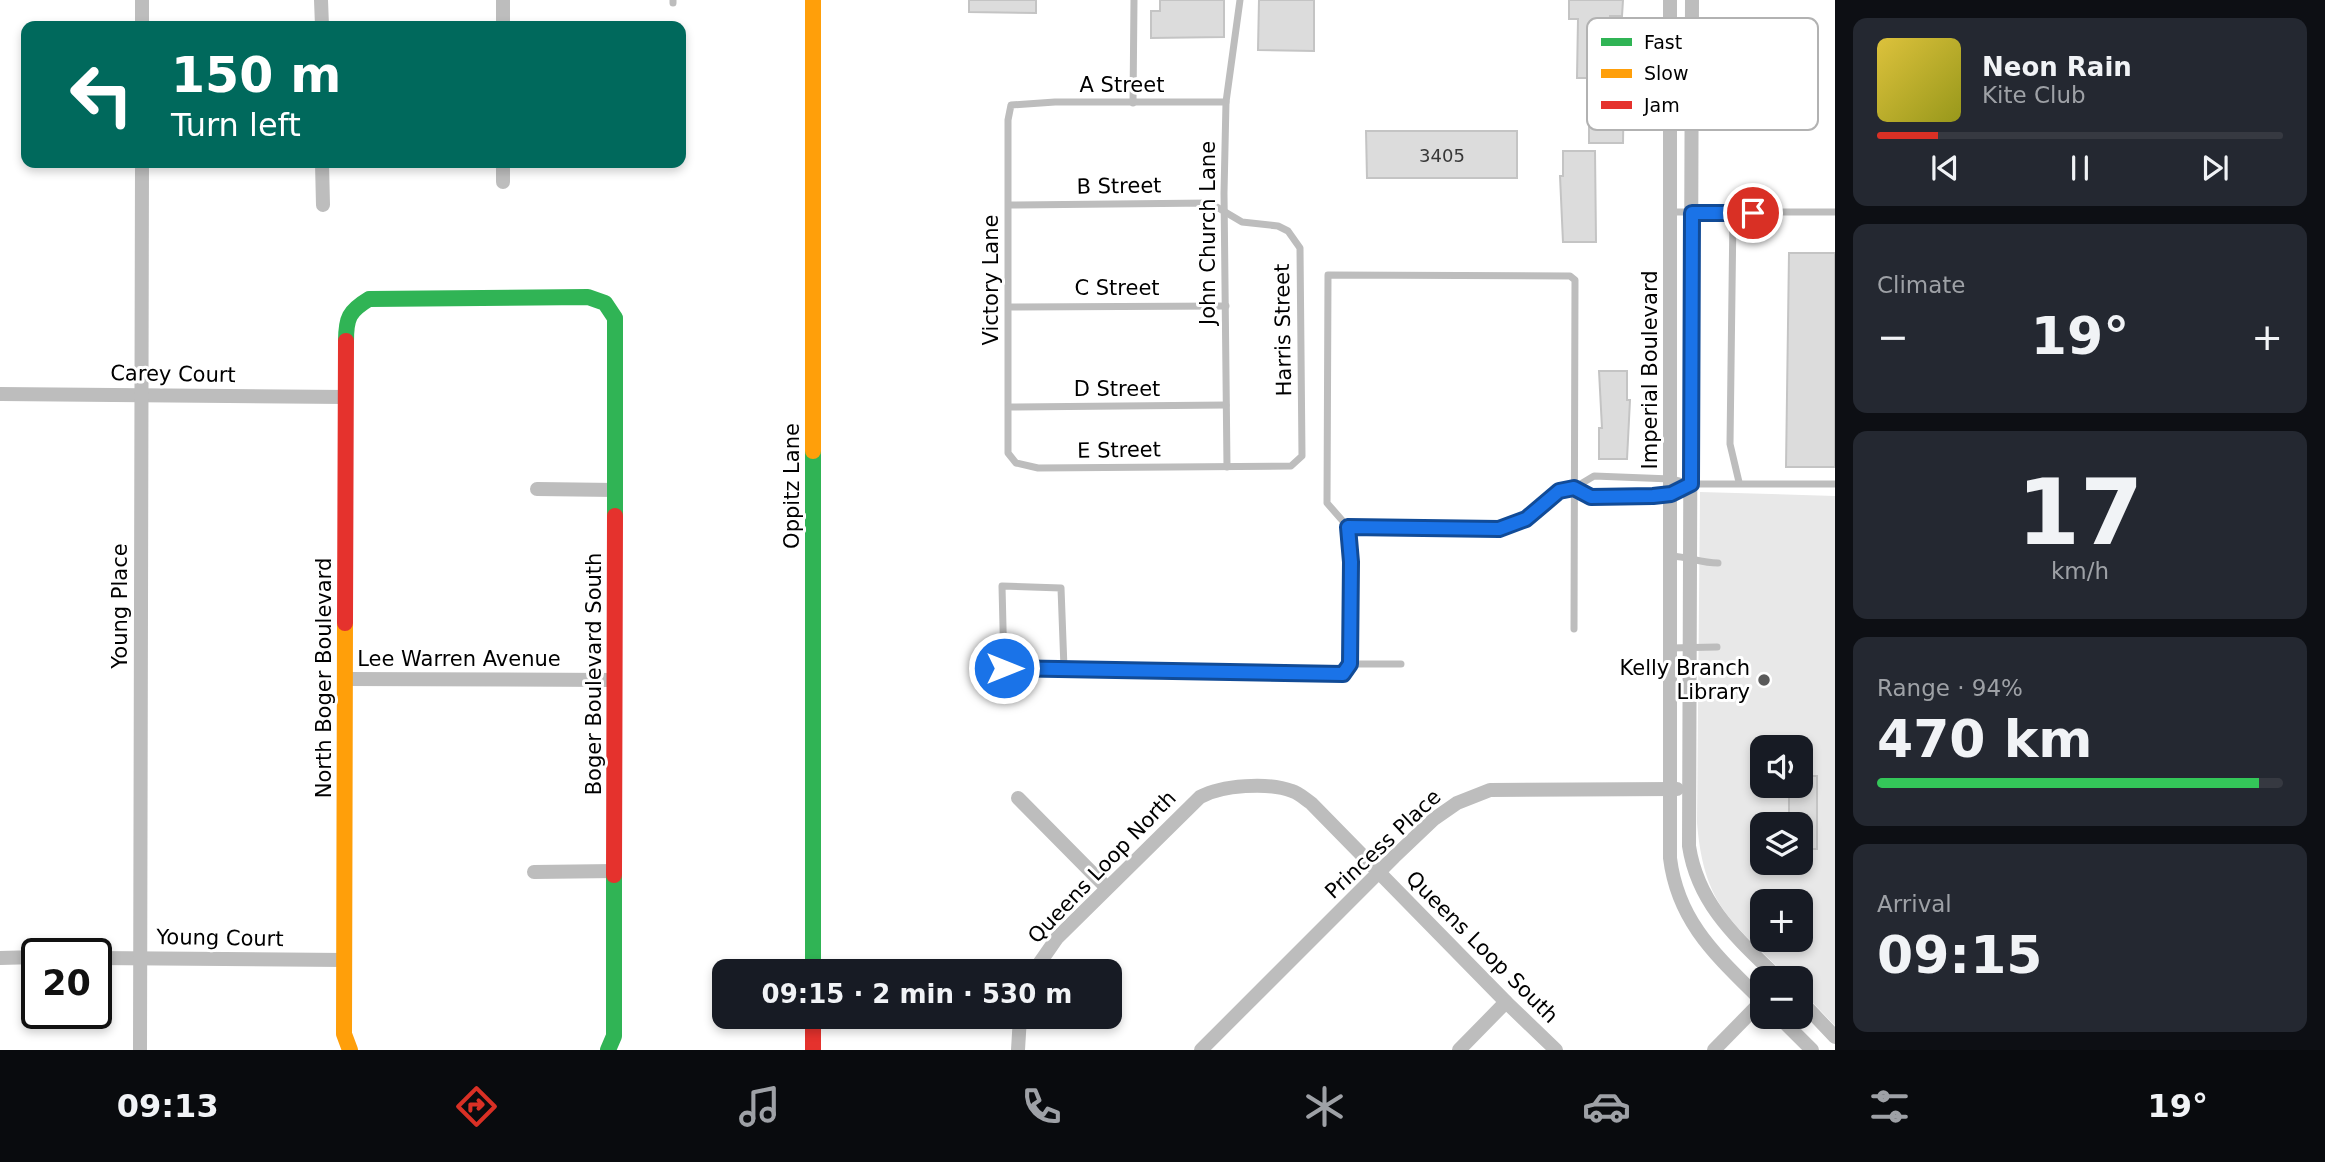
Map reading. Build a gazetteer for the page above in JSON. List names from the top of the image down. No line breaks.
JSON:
{"streets":{"street":["Imperial Boulevard","Carey Court","Oppitz Lane","Young Place","Lee Warren Avenue","Boger Boulevard South","North Boger Boulevard","Princess Place","Queens Loop North","Young Court","Queens Loop South"],"lane":["A Street","B Street","John Church Lane","Victory Lane","C Street","Harris Street","D Street","E Street"]},"crossings":[["A Street","John Church Lane"],["A Street","Victory Lane"],["B Street","John Church Lane"],["B Street","Victory Lane"],["B Street","Harris Street"],["John Church Lane","C Street"],["John Church Lane","Harris Street"],["John Church Lane","D Street"],["John Church Lane","E Street"],["Victory Lane","C Street"],["Victory Lane","D Street"],["Victory Lane","E Street"],["Harris Street","E Street"],["Imperial Boulevard","Princess Place"],["Carey Court","Young Place"],["Carey Court","North Boger Boulevard"],["Young Place","Young Court"],["Lee Warren Avenue","Boger Boulevard South"],["Lee Warren Avenue","North Boger Boulevard"],["Boger Boulevard South","North Boger Boulevard"],["North Boger Boulevard","Young Court"],["Princess Place","Queens Loop North"],["Princess Place","Queens Loop South"],["Queens Loop North","Queens Loop South"]],"places":["Kelly Branch Library"],"house_numbers":["3405"],"legend":["Fast","Slow","Jam"],"page":{"turn":["150 m","Turn left"],"song":["Neon Rain","Kite Club"],"tile":["Climate",["17","km/h"],["Range · 94%","470 km"],["Arrival","09:15"]],"heat":["−","19°","+"],"map_buttons":["+","−"],"limit":"20","trip":"09:15 · 2 min · 530 m","tabs":["09:13","19°"]}}
